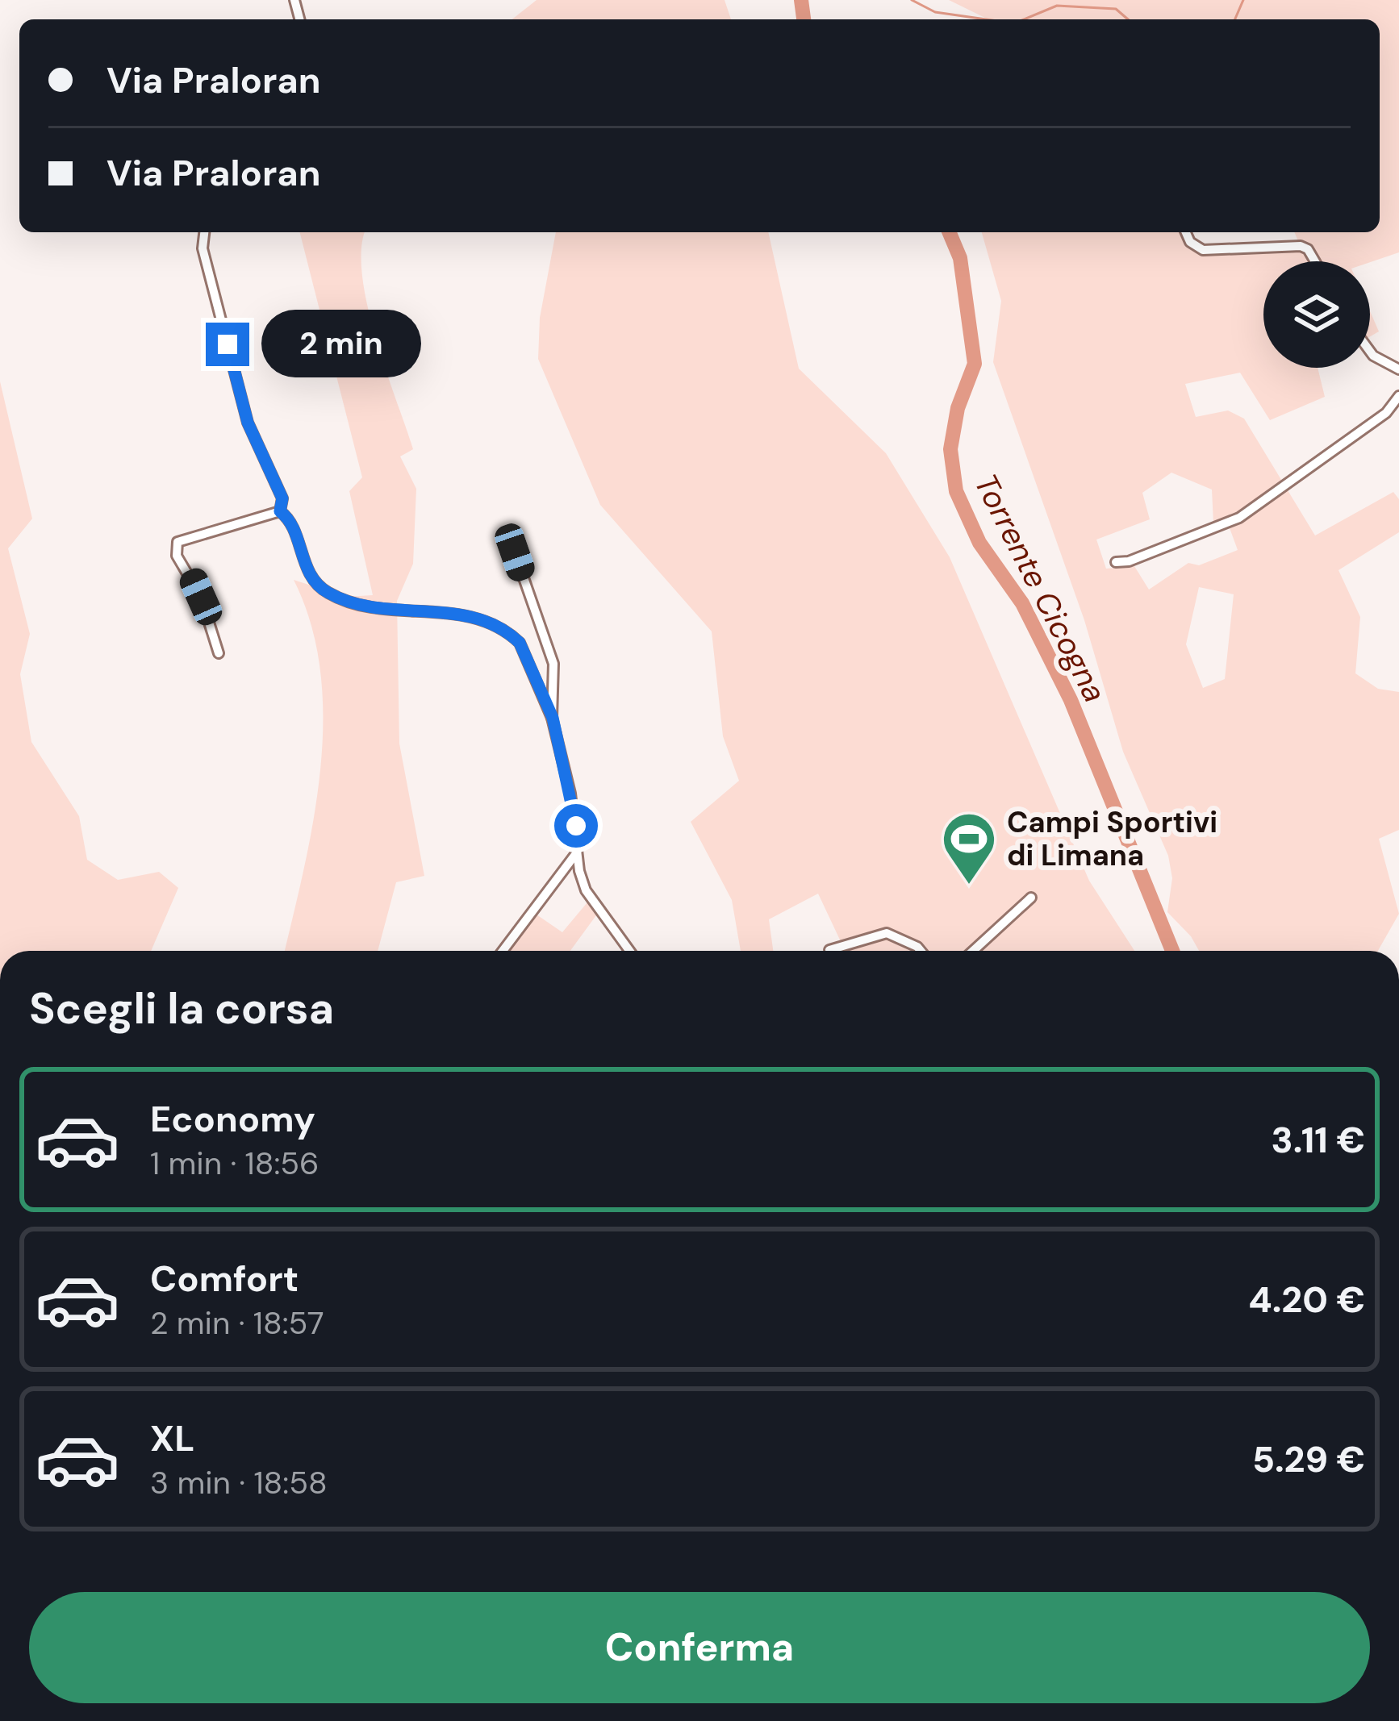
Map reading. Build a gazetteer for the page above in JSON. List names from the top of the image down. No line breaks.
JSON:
{"water":["Torrente Cicogna"],"places":{"sports":["Campi Sportivi di Limana"]},"page":{"banner":["Via Praloran","Via Praloran"],"bubble":"2 min","heading":"Scegli la corsa","list":[{"name":"Economy","note":"1 min · 18:56","value":"3.11 €"},{"name":"Comfort","note":"2 min · 18:57","value":"4.20 €"},{"name":"XL","note":"3 min · 18:58","value":"5.29 €"}],"buttons":"Conferma"}}
